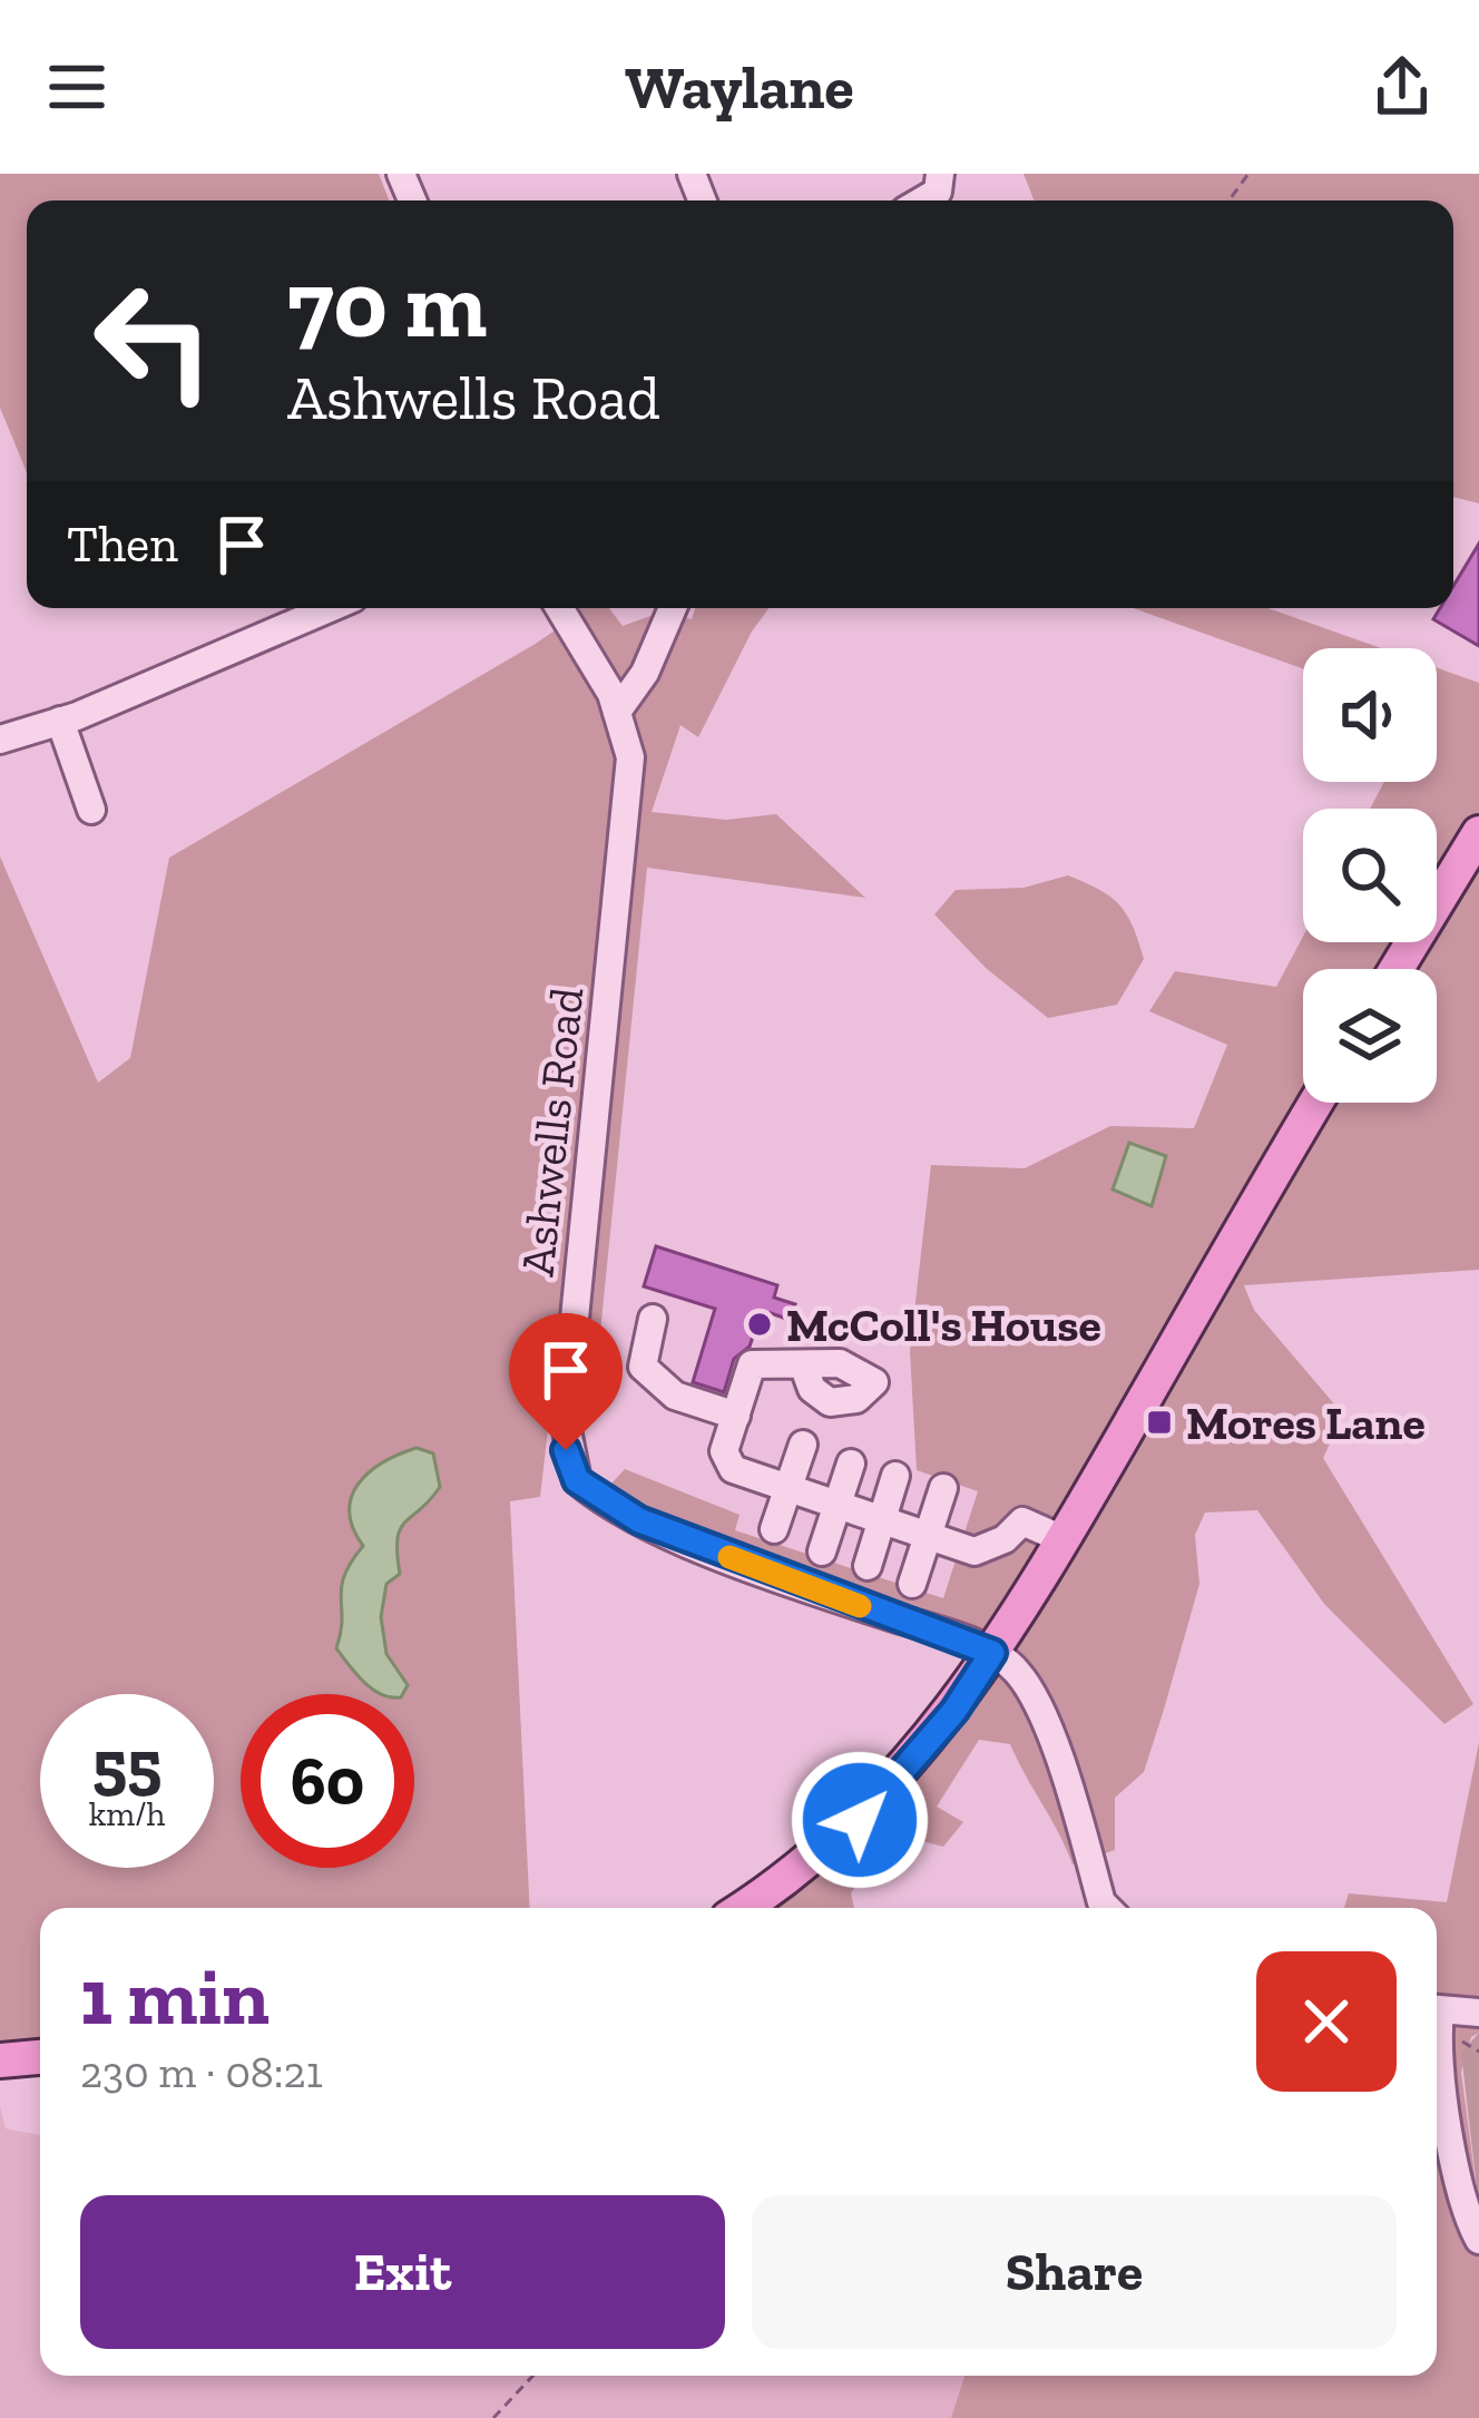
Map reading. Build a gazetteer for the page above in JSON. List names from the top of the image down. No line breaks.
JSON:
{"streets":{"street":["Ashwells Road"]},"places":{"other":["McColl's House"],"transit":["Mores Lane"]},"page":{"header":"Waylane","turn":["70 m","Ashwells Road"],"then":"Then","speed":"55 km/h","limit":"60","heading":["1 min","230 m · 08:21"],"buttons":["Exit","Share"]}}
